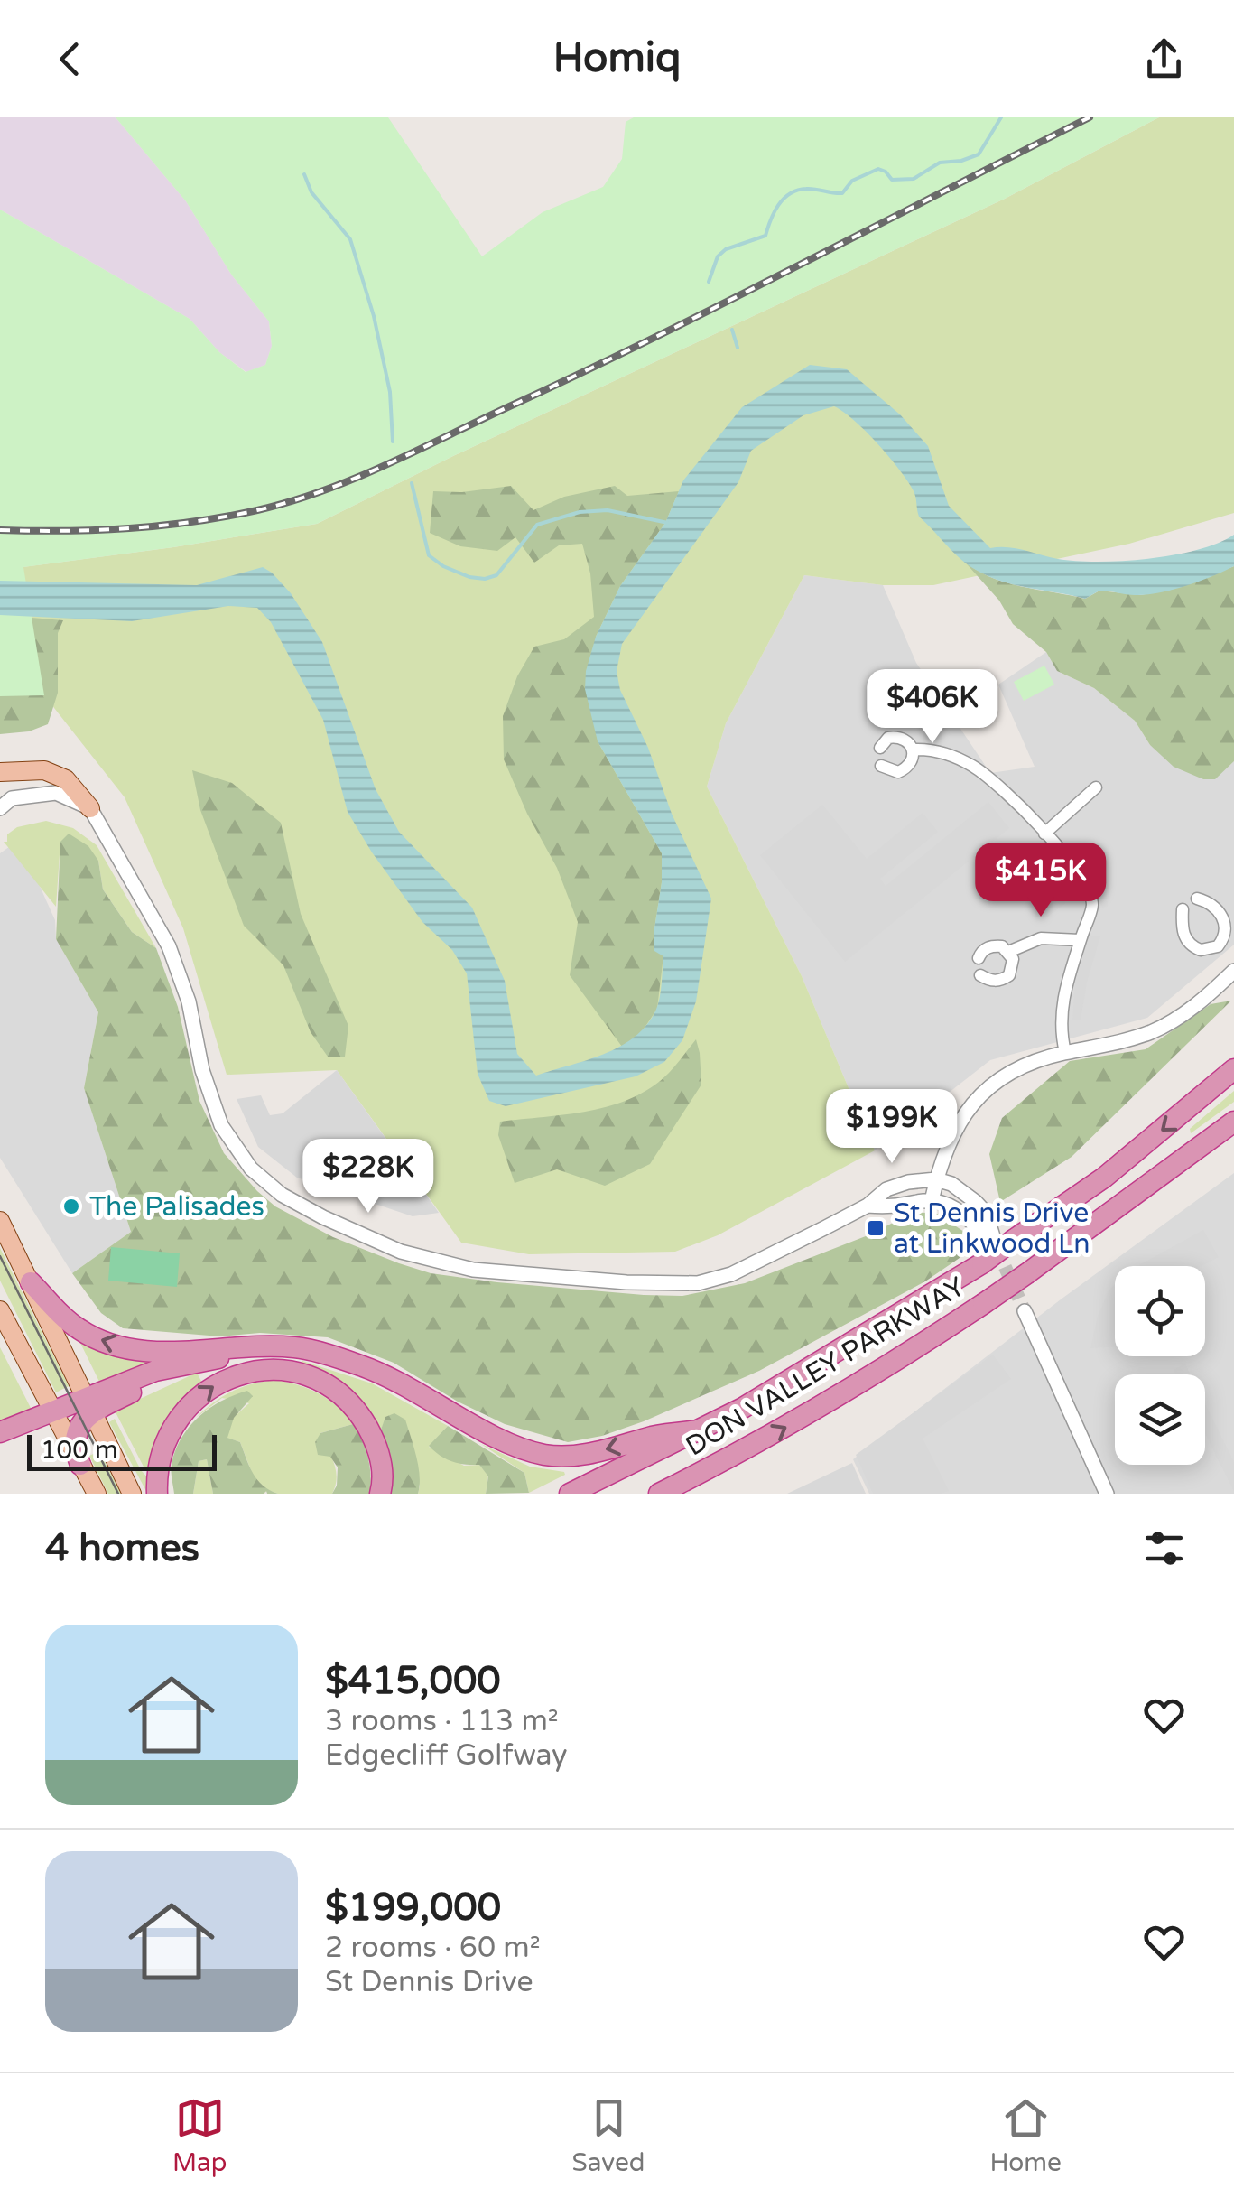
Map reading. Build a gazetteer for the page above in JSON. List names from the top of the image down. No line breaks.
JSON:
{"streets":{"highway":["DON VALLEY PARKWAY"]},"places":{"other":["The Palisades"],"transit":["St Dennis Drive at Linkwood Ln"]},"scale_bar":"100 m","page":{"header":"Homiq","price":["$406K","$415K","$199K","$228K"],"scale":"100 m","heading":"4 homes","list":[{"name":"$415,000","note":"3 rooms · 113 m² · Edgecliff Golfway"},{"name":"$199,000","note":"2 rooms · 60 m² · St Dennis Drive"}],"tabs":["Map","Saved","Home"]}}
